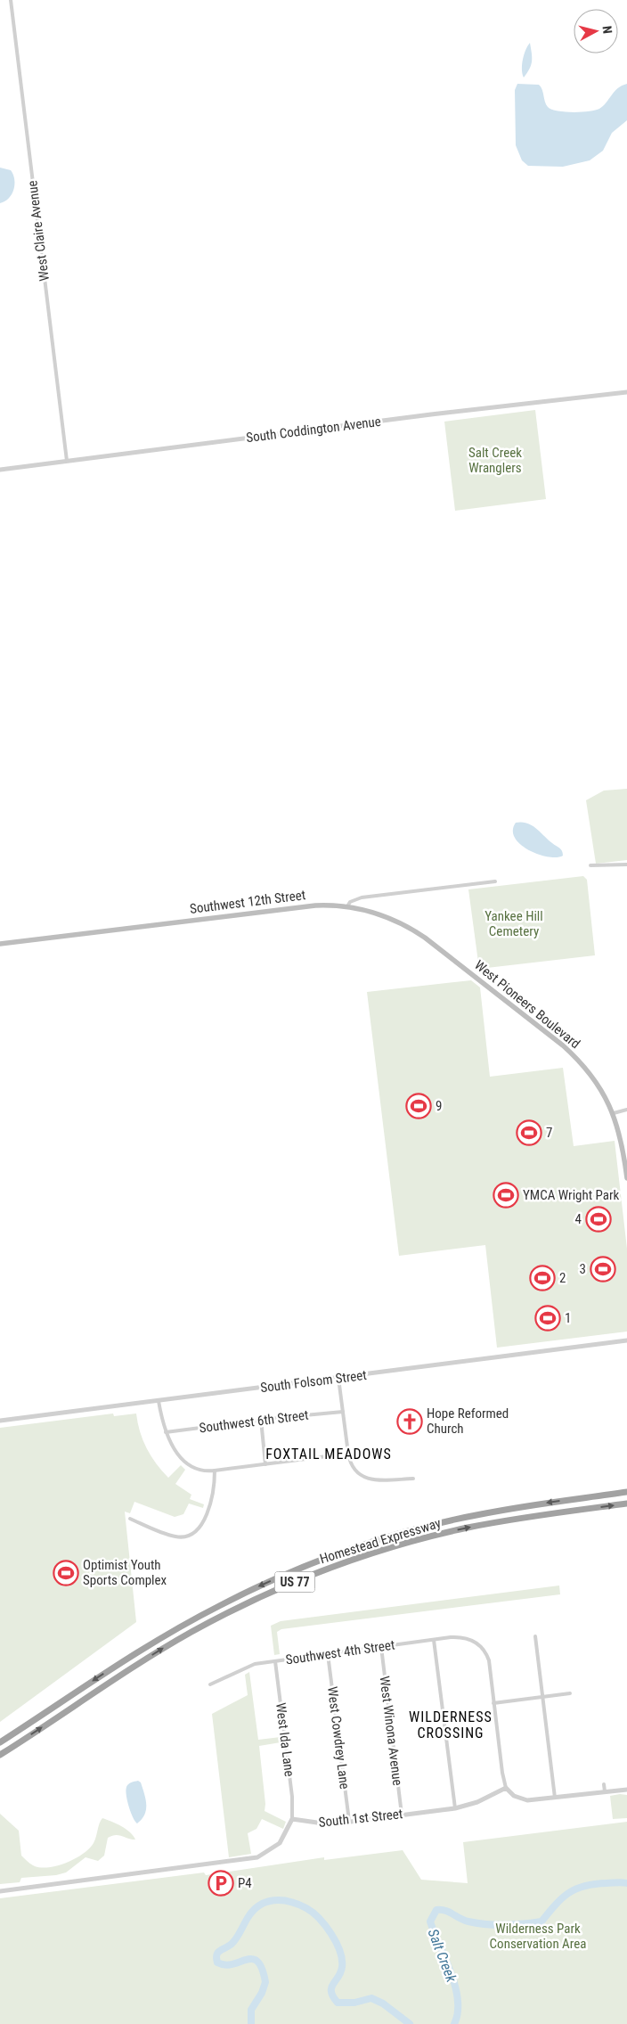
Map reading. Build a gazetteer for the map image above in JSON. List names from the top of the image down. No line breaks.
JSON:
{"streets":{"highway":["Homestead Expressway","US 77"],"main road":["Southwest 12th Street","West Pioneers Boulevard"],"street":["West Claire Avenue","South Coddington Avenue","South Folsom Street","Southwest 6th Street","Southwest 4th Street","West Winona Avenue","West Cowdrey Lane","West Ida Lane","South 1st Street"]},"crossings":[["West Claire Avenue","South Coddington Avenue"],["Southwest 12th Street","West Pioneers Boulevard"],["Southwest 4th Street","West Winona Avenue"],["Southwest 4th Street","West Cowdrey Lane"],["Southwest 4th Street","West Ida Lane"],["West Winona Avenue","South 1st Street"],["West Cowdrey Lane","South 1st Street"],["West Ida Lane","South 1st Street"]],"districts":["FOXTAIL MEADOWS","WILDERNESS CROSSING"],"water":["Salt Creek"],"parks":["Salt Creek Wranglers","Yankee Hill Cemetery","Wilderness Park Conservation Area"],"places":{"sports":["9","7","YMCA Wright Park","4","3","2","1","Optimist Youth Sports Complex"],"church":["Hope Reformed Church"],"parking":["P4"]},"north":"right"}
